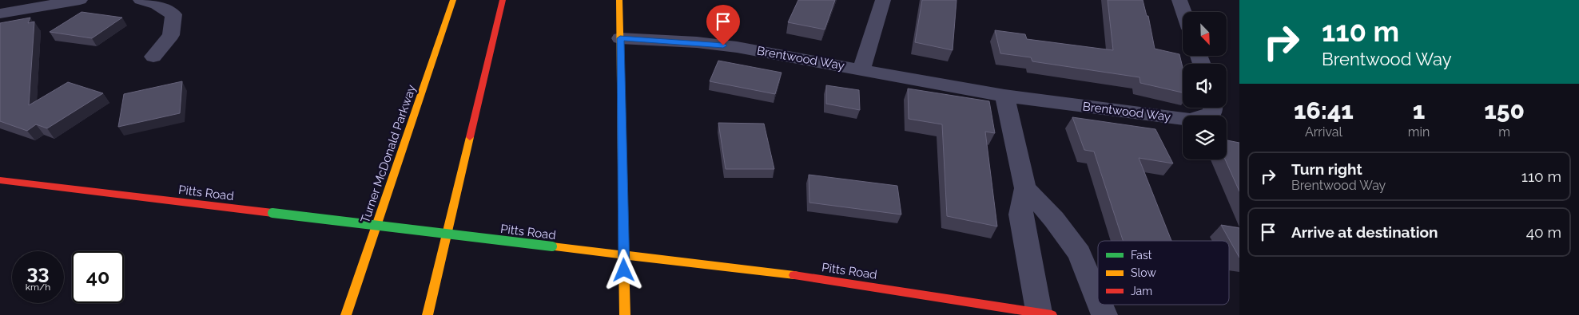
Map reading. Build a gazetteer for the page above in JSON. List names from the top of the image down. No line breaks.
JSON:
{"streets":{"main road":["Turner McDonald Parkway","Pitts Road"],"street":["Brentwood Way"]},"legend":["Fast","Slow","Jam"],"north":"bottom right","page":{"turn":["110 m","Brentwood Way"],"eta":["16:41","Arrival","1","min","150","m"],"list":[{"name":"Turn right","note":"Brentwood Way","value":"110 m"},{"name":"Arrive at destination","value":"40 m"}],"speed":"33 km/h","limit":"40"}}
